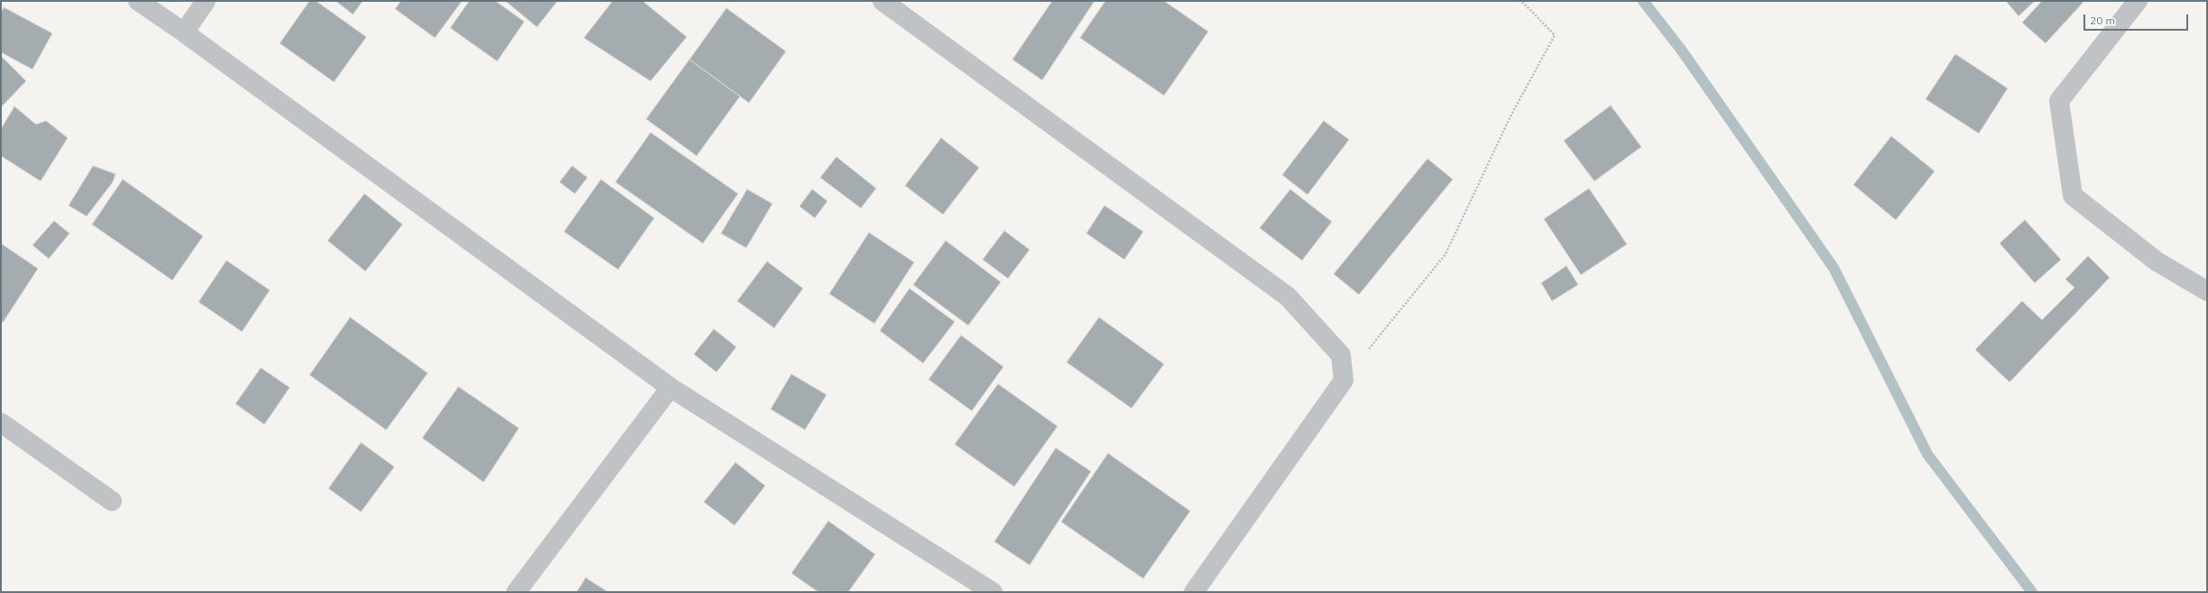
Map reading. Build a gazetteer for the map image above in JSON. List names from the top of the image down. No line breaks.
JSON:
{"scale_bar":"20 m"}
